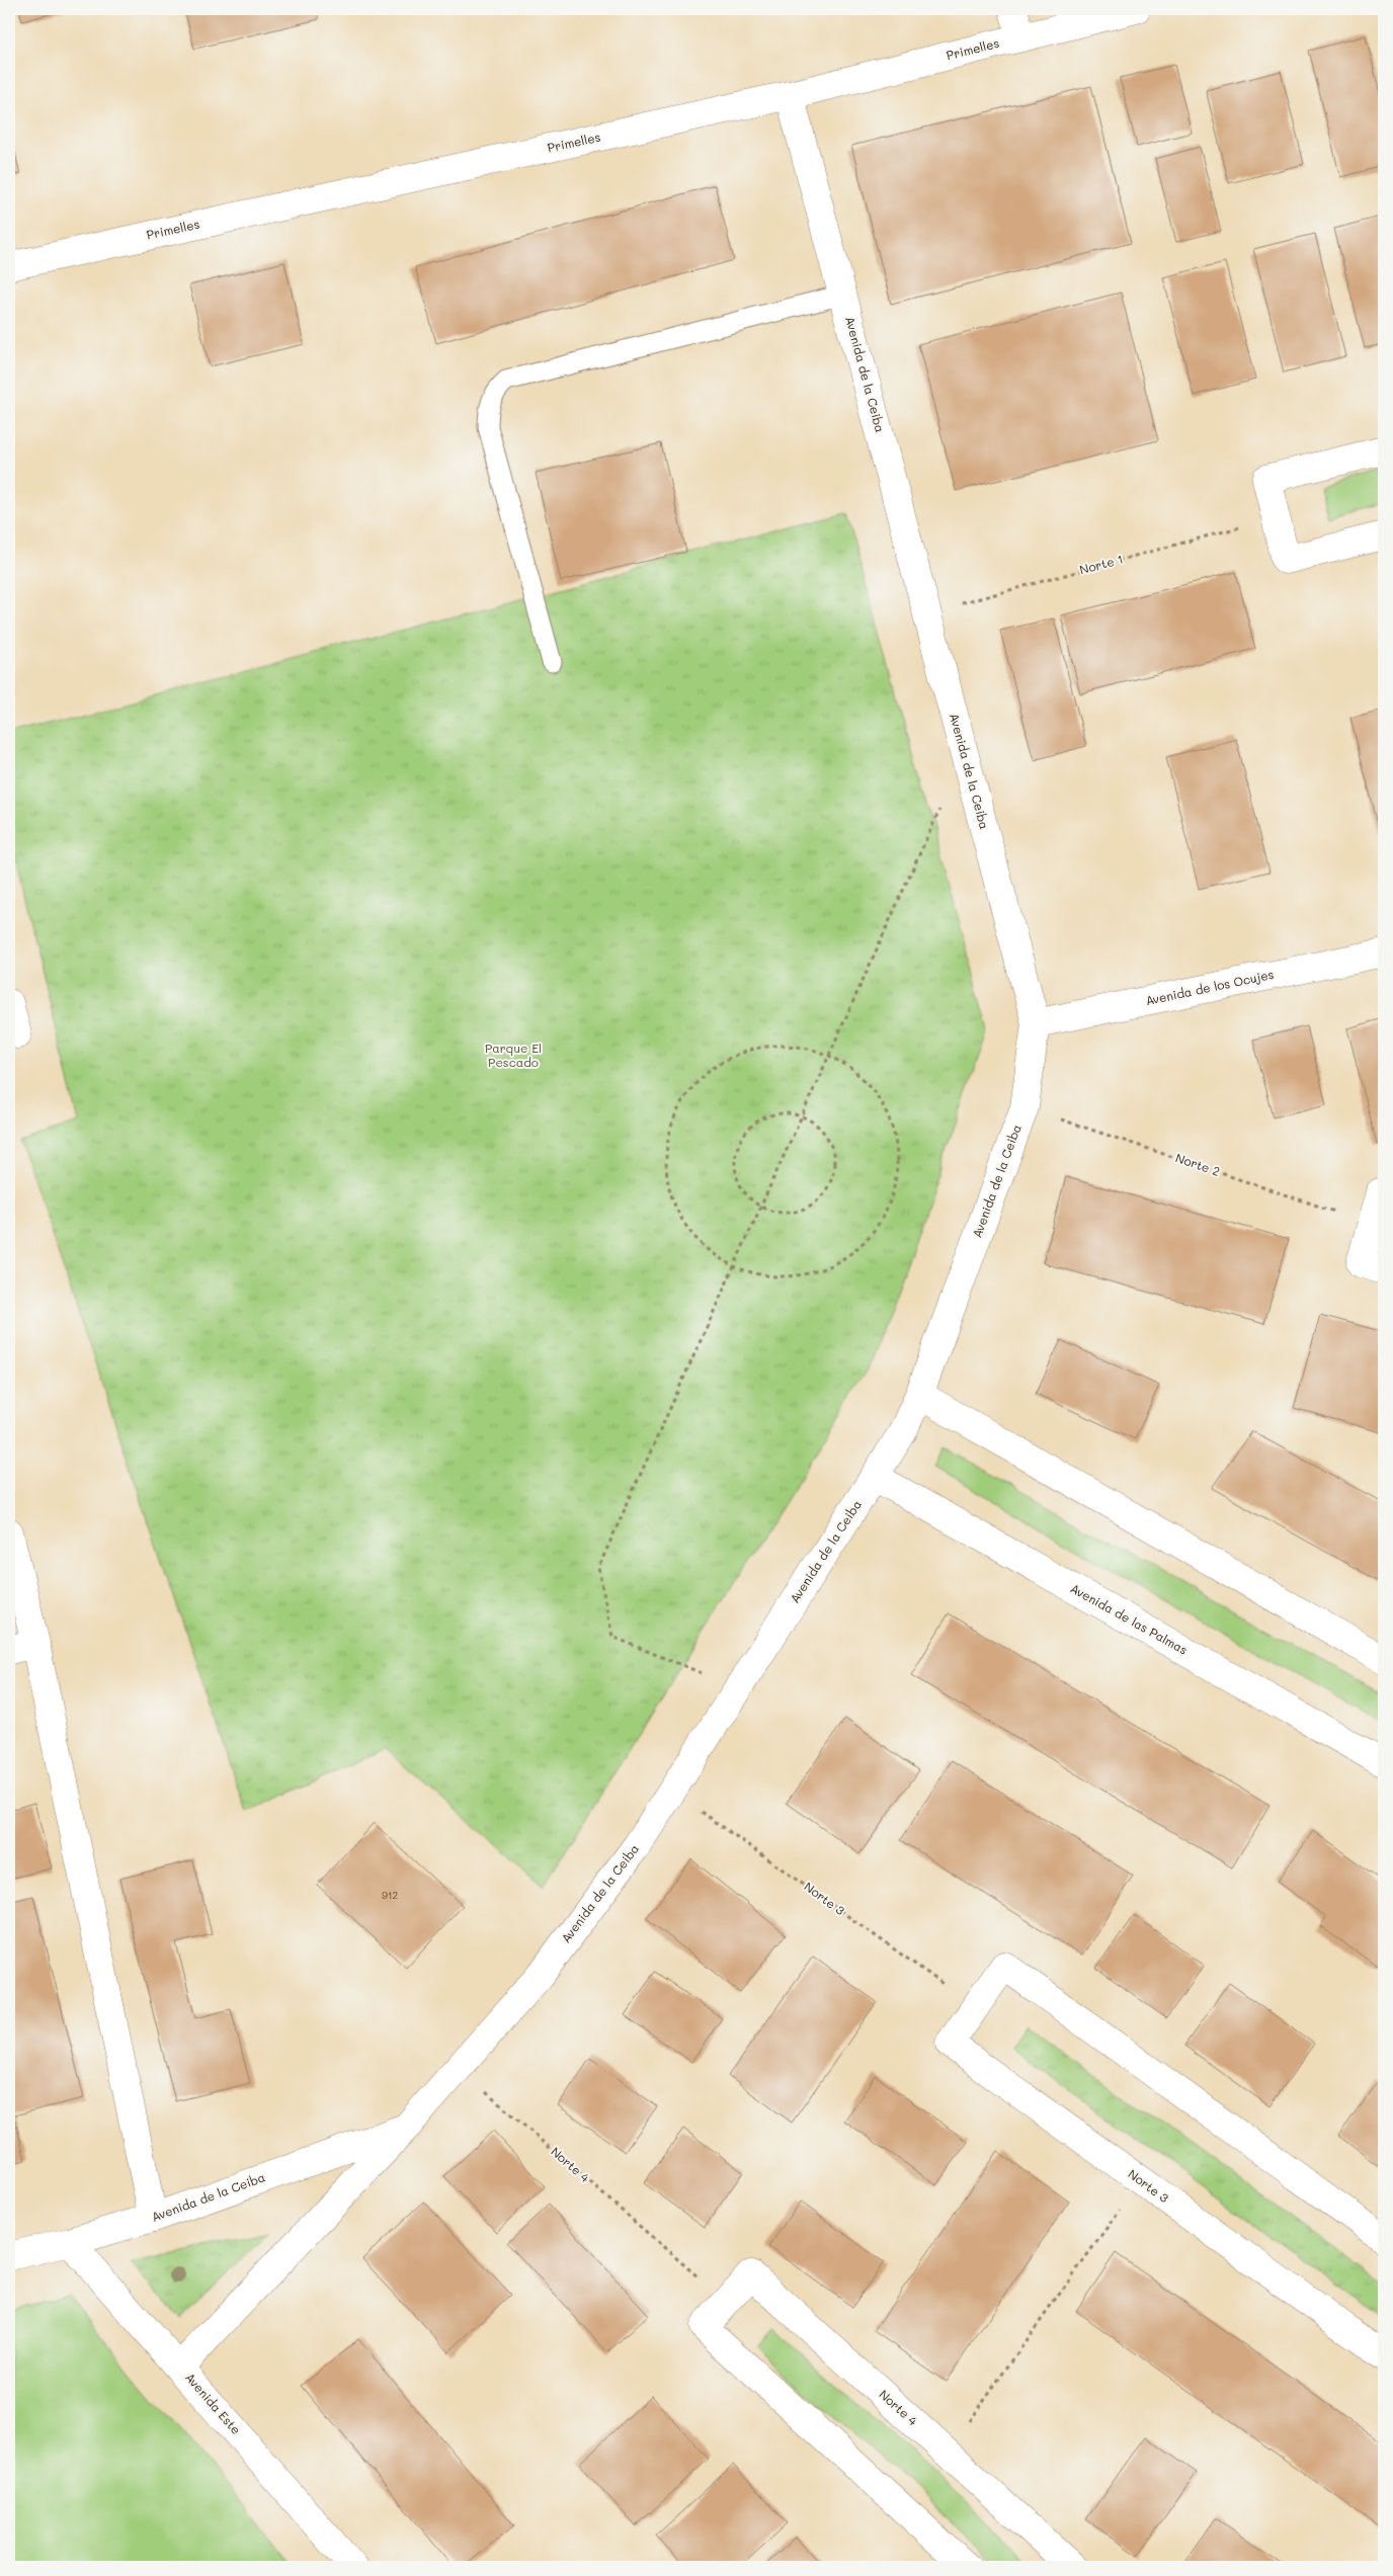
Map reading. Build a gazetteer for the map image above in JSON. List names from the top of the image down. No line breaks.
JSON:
{"streets":{"street":["Primelles","Avenida de la Ceiba","Avenida de los Ocujes","Avenida de las Palmas","Norte 3","Norte 4","Avenida Este"],"path":["Norte 1","Norte 2"]},"crossings":[["Primelles","Avenida de la Ceiba"],["Avenida de la Ceiba","Norte 1"],["Avenida de la Ceiba","Avenida de los Ocujes"],["Avenida de la Ceiba","Norte 2"],["Avenida de la Ceiba","Avenida de las Palmas"],["Avenida de la Ceiba","Norte 3"],["Avenida de la Ceiba","Norte 4"],["Avenida de la Ceiba","Avenida Este"]],"parks":["Parque El Pescado"],"house_numbers":["912"]}
